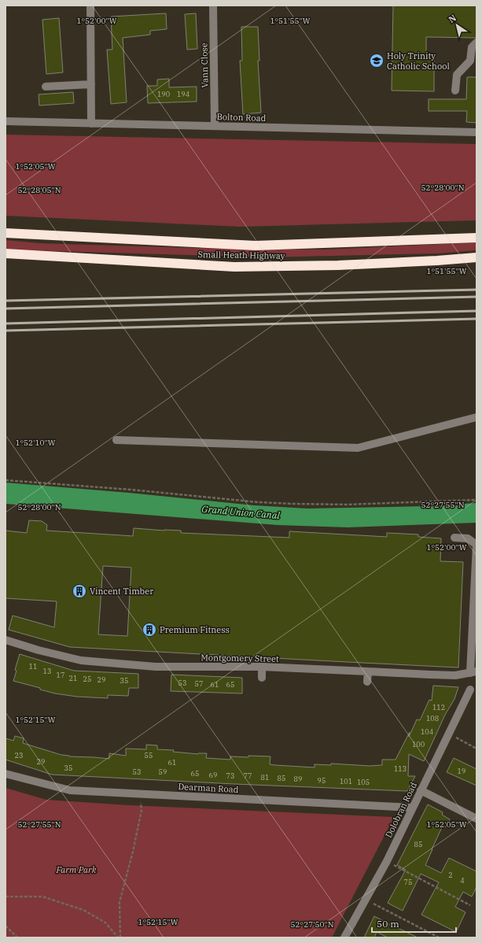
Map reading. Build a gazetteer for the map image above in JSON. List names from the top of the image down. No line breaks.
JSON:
{"streets":{"highway":["Small Heath Highway"],"street":["Vann Close","Bolton Road","Montgomery Street","Dearman Road","Dolobran Road"]},"crossings":[["Vann Close","Bolton Road"],["Dearman Road","Dolobran Road"]],"water":["Grand Union Canal"],"parks":["Farm Park"],"places":{"school or university":["Holy Trinity Catholic School"],"building":["Vincent Timber","Premium Fitness"]},"house_numbers":["190","194","11","13","17","21","25","29","35","53","57","61","65","112","108","104","100","23","55","29","61","35","113","19","53","59","65","69","73","77","81","85","89","95","101","105","85","2","4","75"],"scale_bar":"50 m","north":"top left","coordinates":["1°52'00\"W","1°51'55\"W","1°52'05\"W","52°28'00\"N","52°28'05\"N","1°52'10\"W","52°27'55\"N","1°52'15\"W","52°27'50\"N"]}
